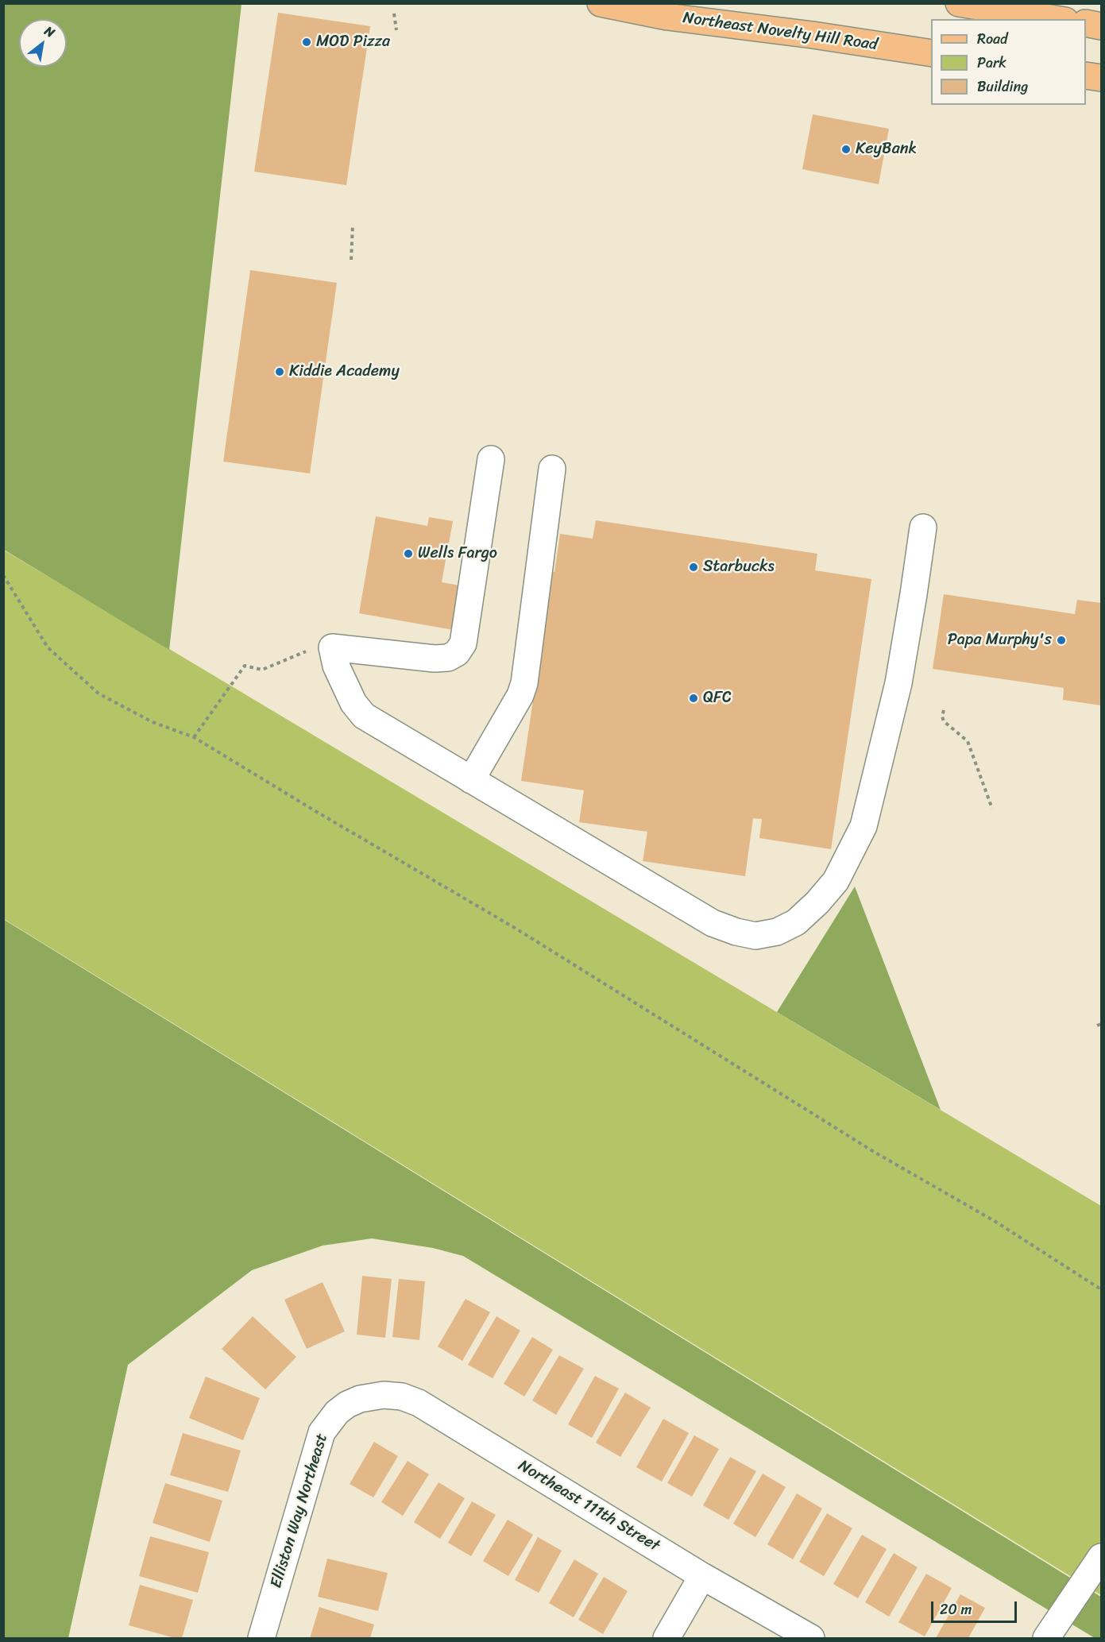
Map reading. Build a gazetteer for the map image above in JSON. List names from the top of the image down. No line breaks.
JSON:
{"streets":{"main road":["Northeast Novelty Hill Road"],"street":["Northeast 111th Street","Elliston Way Northeast"]},"crossings":[["Northeast 111th Street","Elliston Way Northeast"]],"places":["MOD Pizza","KeyBank","Kiddie Academy","Wells Fargo","Starbucks","Papa Murphy's","QFC"],"legend":["Road","Park","Building"],"scale_bar":"20 m","north":"top right"}
